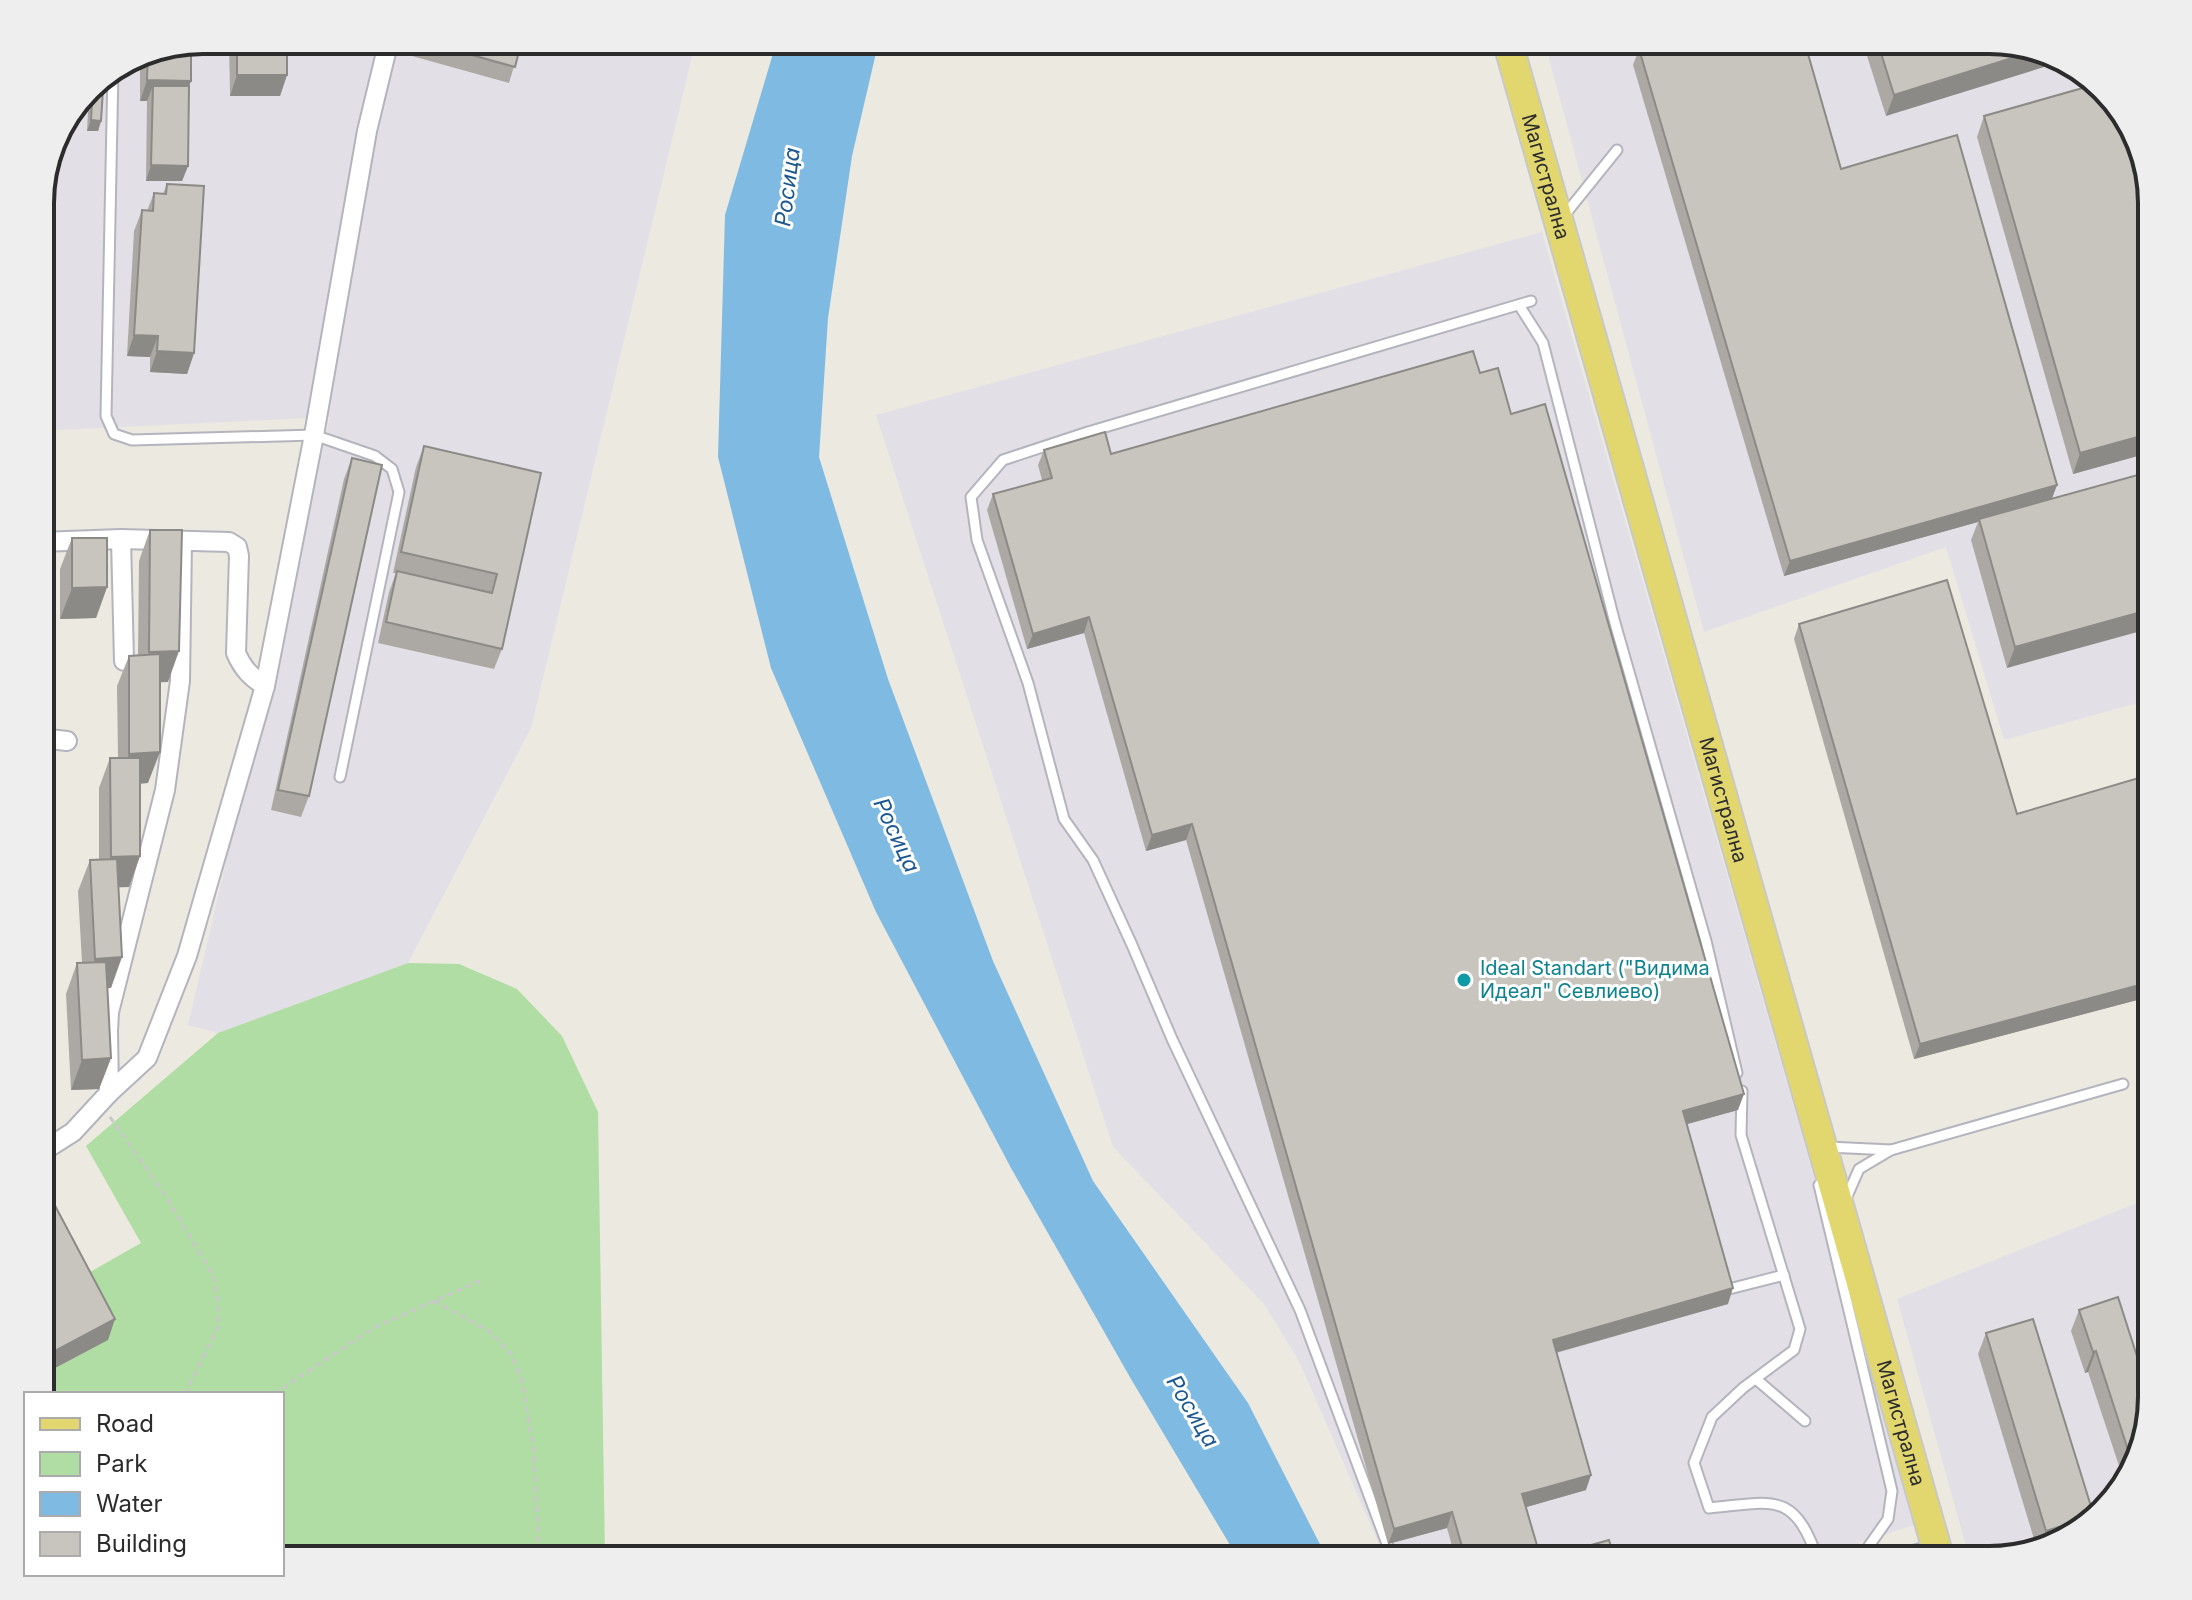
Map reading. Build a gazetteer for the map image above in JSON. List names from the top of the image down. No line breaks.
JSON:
{"streets":{"main road":["Магистрална"]},"water":["Росица"],"places":["Ideal Standart (\"Видима Идеал\" Севлиево)"],"legend":["Road","Park","Water","Building"]}
